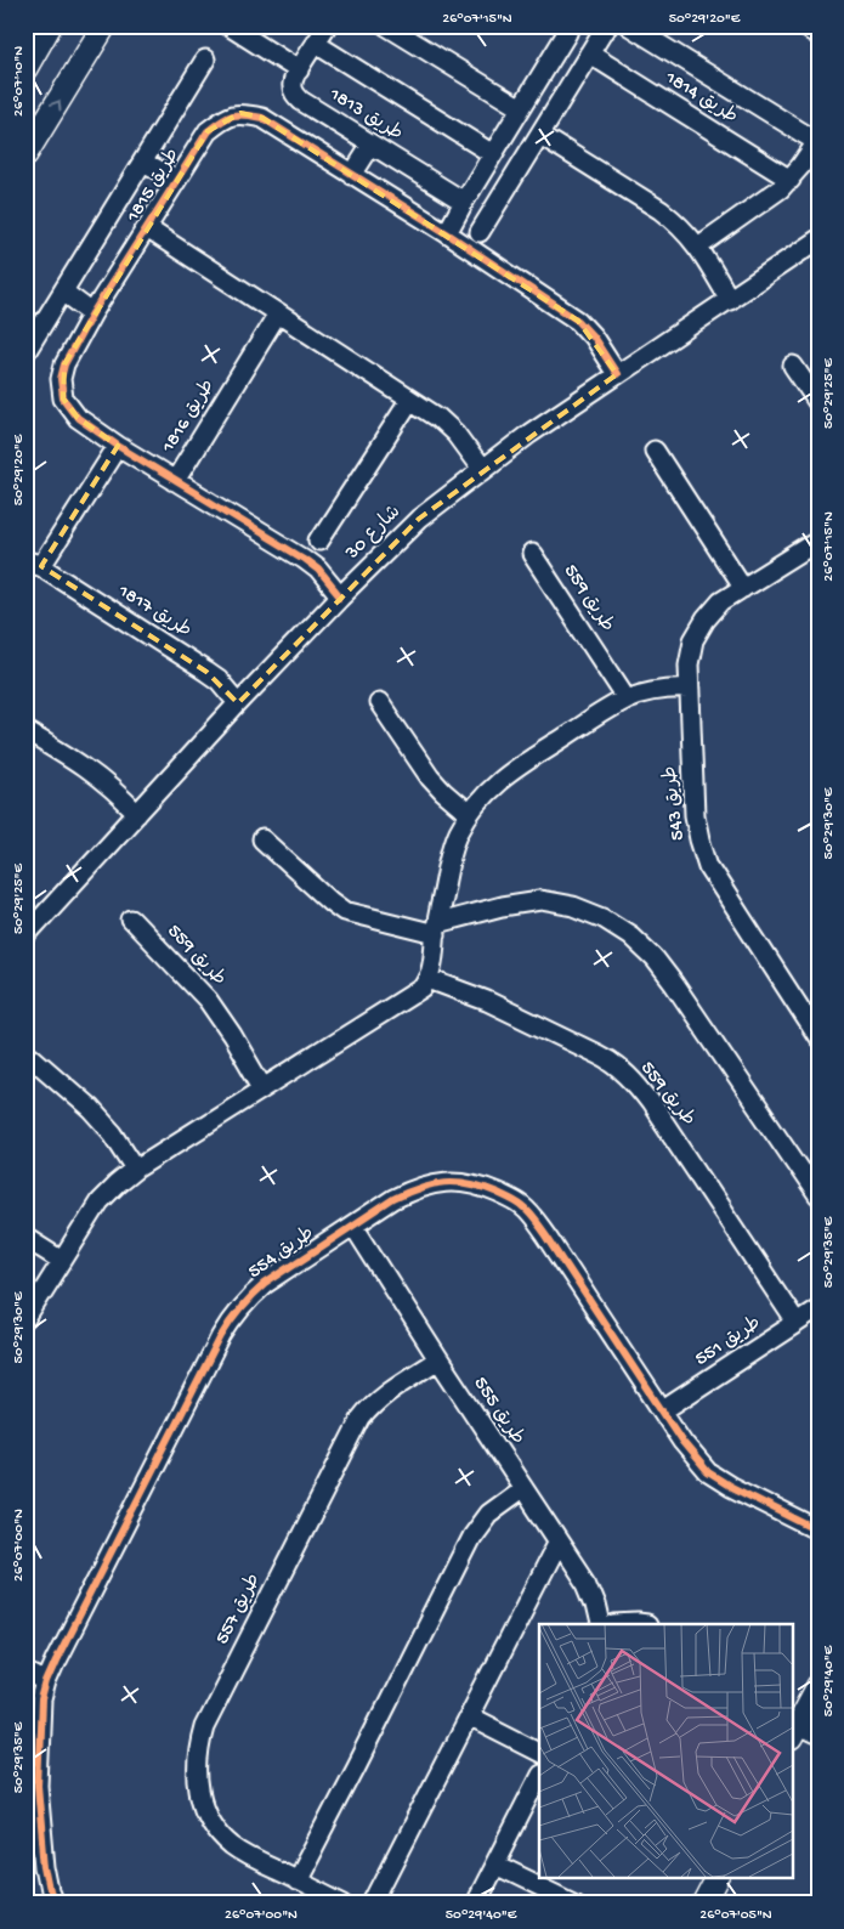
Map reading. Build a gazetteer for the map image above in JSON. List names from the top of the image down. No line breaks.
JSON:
{"streets":{"street":["طريق 1814","طريق 1813","طريق 1815","طريق 1816","شارع 30","طريق 559","طريق 1817","طريق 543","طريق 554","طريق 551","طريق 555","طريق 557"]},"crossings":[["طريق 1815","طريق 1816"],["طريق 1815","شارع 30"],["طريق 1815","طريق 1817"],["شارع 30","طريق 1817"],["طريق 559","طريق 551"],["طريق 554","طريق 551"],["طريق 554","طريق 555"],["طريق 555","طريق 557"]],"coordinates":["26°07'15\"N","50°29'20\"E","26°07'10\"N","50°29'25\"E","50°29'30\"E","50°29'35\"E","26°07'00\"N","50°29'40\"E","26°07'05\"N"]}
